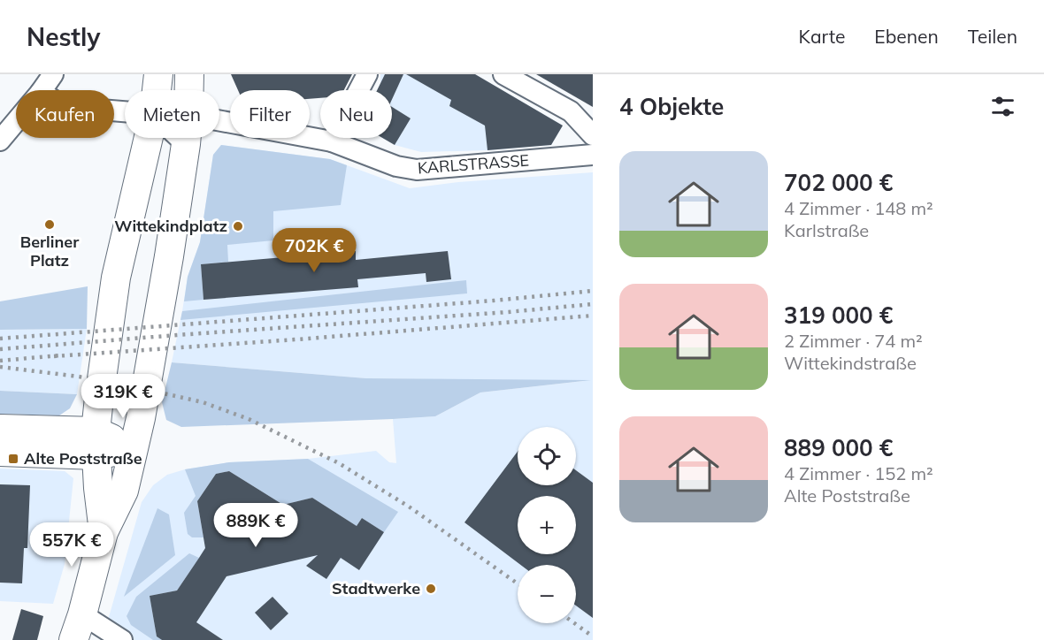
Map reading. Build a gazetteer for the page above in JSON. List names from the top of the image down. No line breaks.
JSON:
{"streets":{"street":["KARLSTRASSE"]},"places":{"other":["Berliner Platz","Wittekindplatz","Stadtwerke"],"transit":["Alte Poststraße"]},"page":{"header":"Nestly","nav":["Karte","Ebenen","Teilen"],"heading":"4 Objekte","chip":["Kaufen","Mieten","Filter","Neu"],"list":[{"name":"702 000 €","note":"4 Zimmer · 148 m² · Karlstraße"},{"name":"319 000 €","note":"2 Zimmer · 74 m² · Wittekindstraße"},{"name":"889 000 €","note":"4 Zimmer · 152 m² · Alte Poststraße"}],"price":["702K €","319K €","889K €","557K €"],"map_buttons":["+","−"]}}
